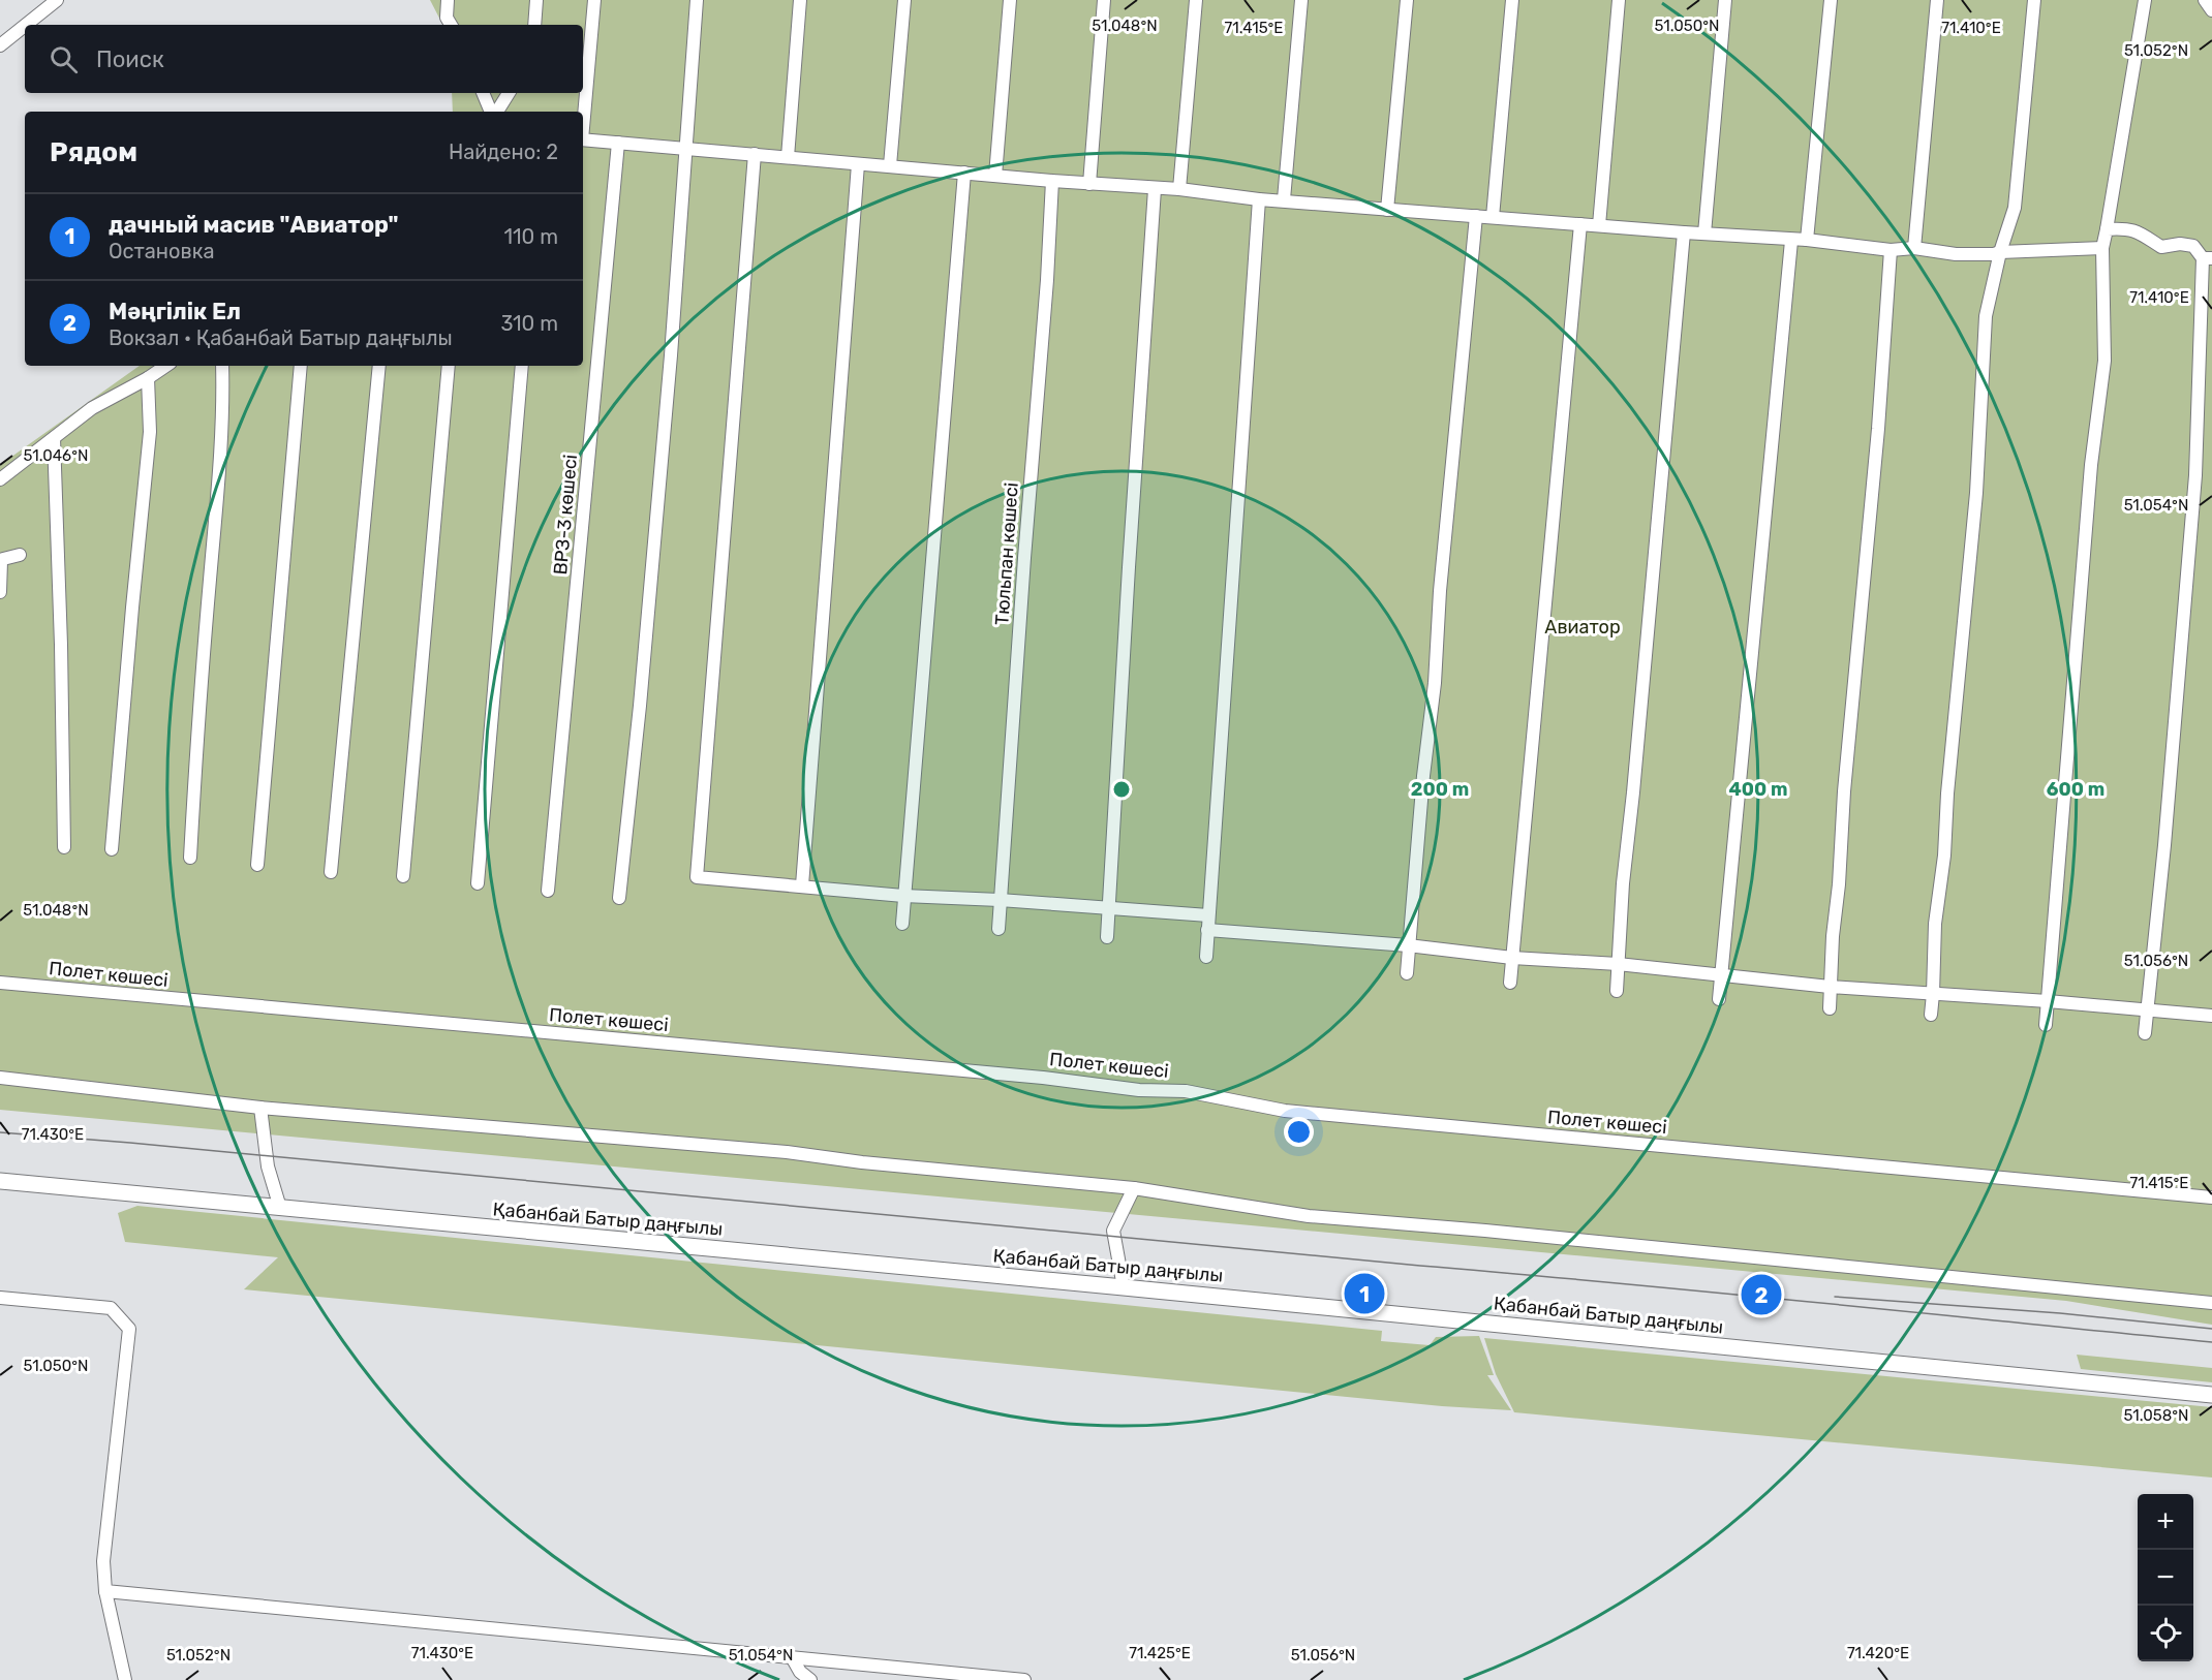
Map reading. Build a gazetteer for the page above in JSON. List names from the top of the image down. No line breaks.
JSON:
{"streets":{"main road":["Қабанбай Батыр даңғылы"],"street":["ВРЗ-3 көшесі","Тюльпан көшесі","Полет көшесі"]},"parks":["Авиатор"],"page":{"search":"Поиск","heading":["Рядом","Найдено: 2"],"list":[{"mark":"1","name":"дачный масив \"Авиатор\"","note":"Остановка","value":"110 m"},{"mark":"2","name":"Мәңгілік Ел","note":"Вокзал · Қабанбай Батыр даңғылы","value":"310 m"}],"pins":["1","2"],"map_buttons":["+","−"]},"coordinates":["51.048°N","51.050°N","71.415°E","71.410°E","51.052°N","51.046°N","51.054°N","51.056°N","71.430°E","51.058°N","71.425°E","71.420°E"],"rings":["200 m","400 m","600 m"]}
